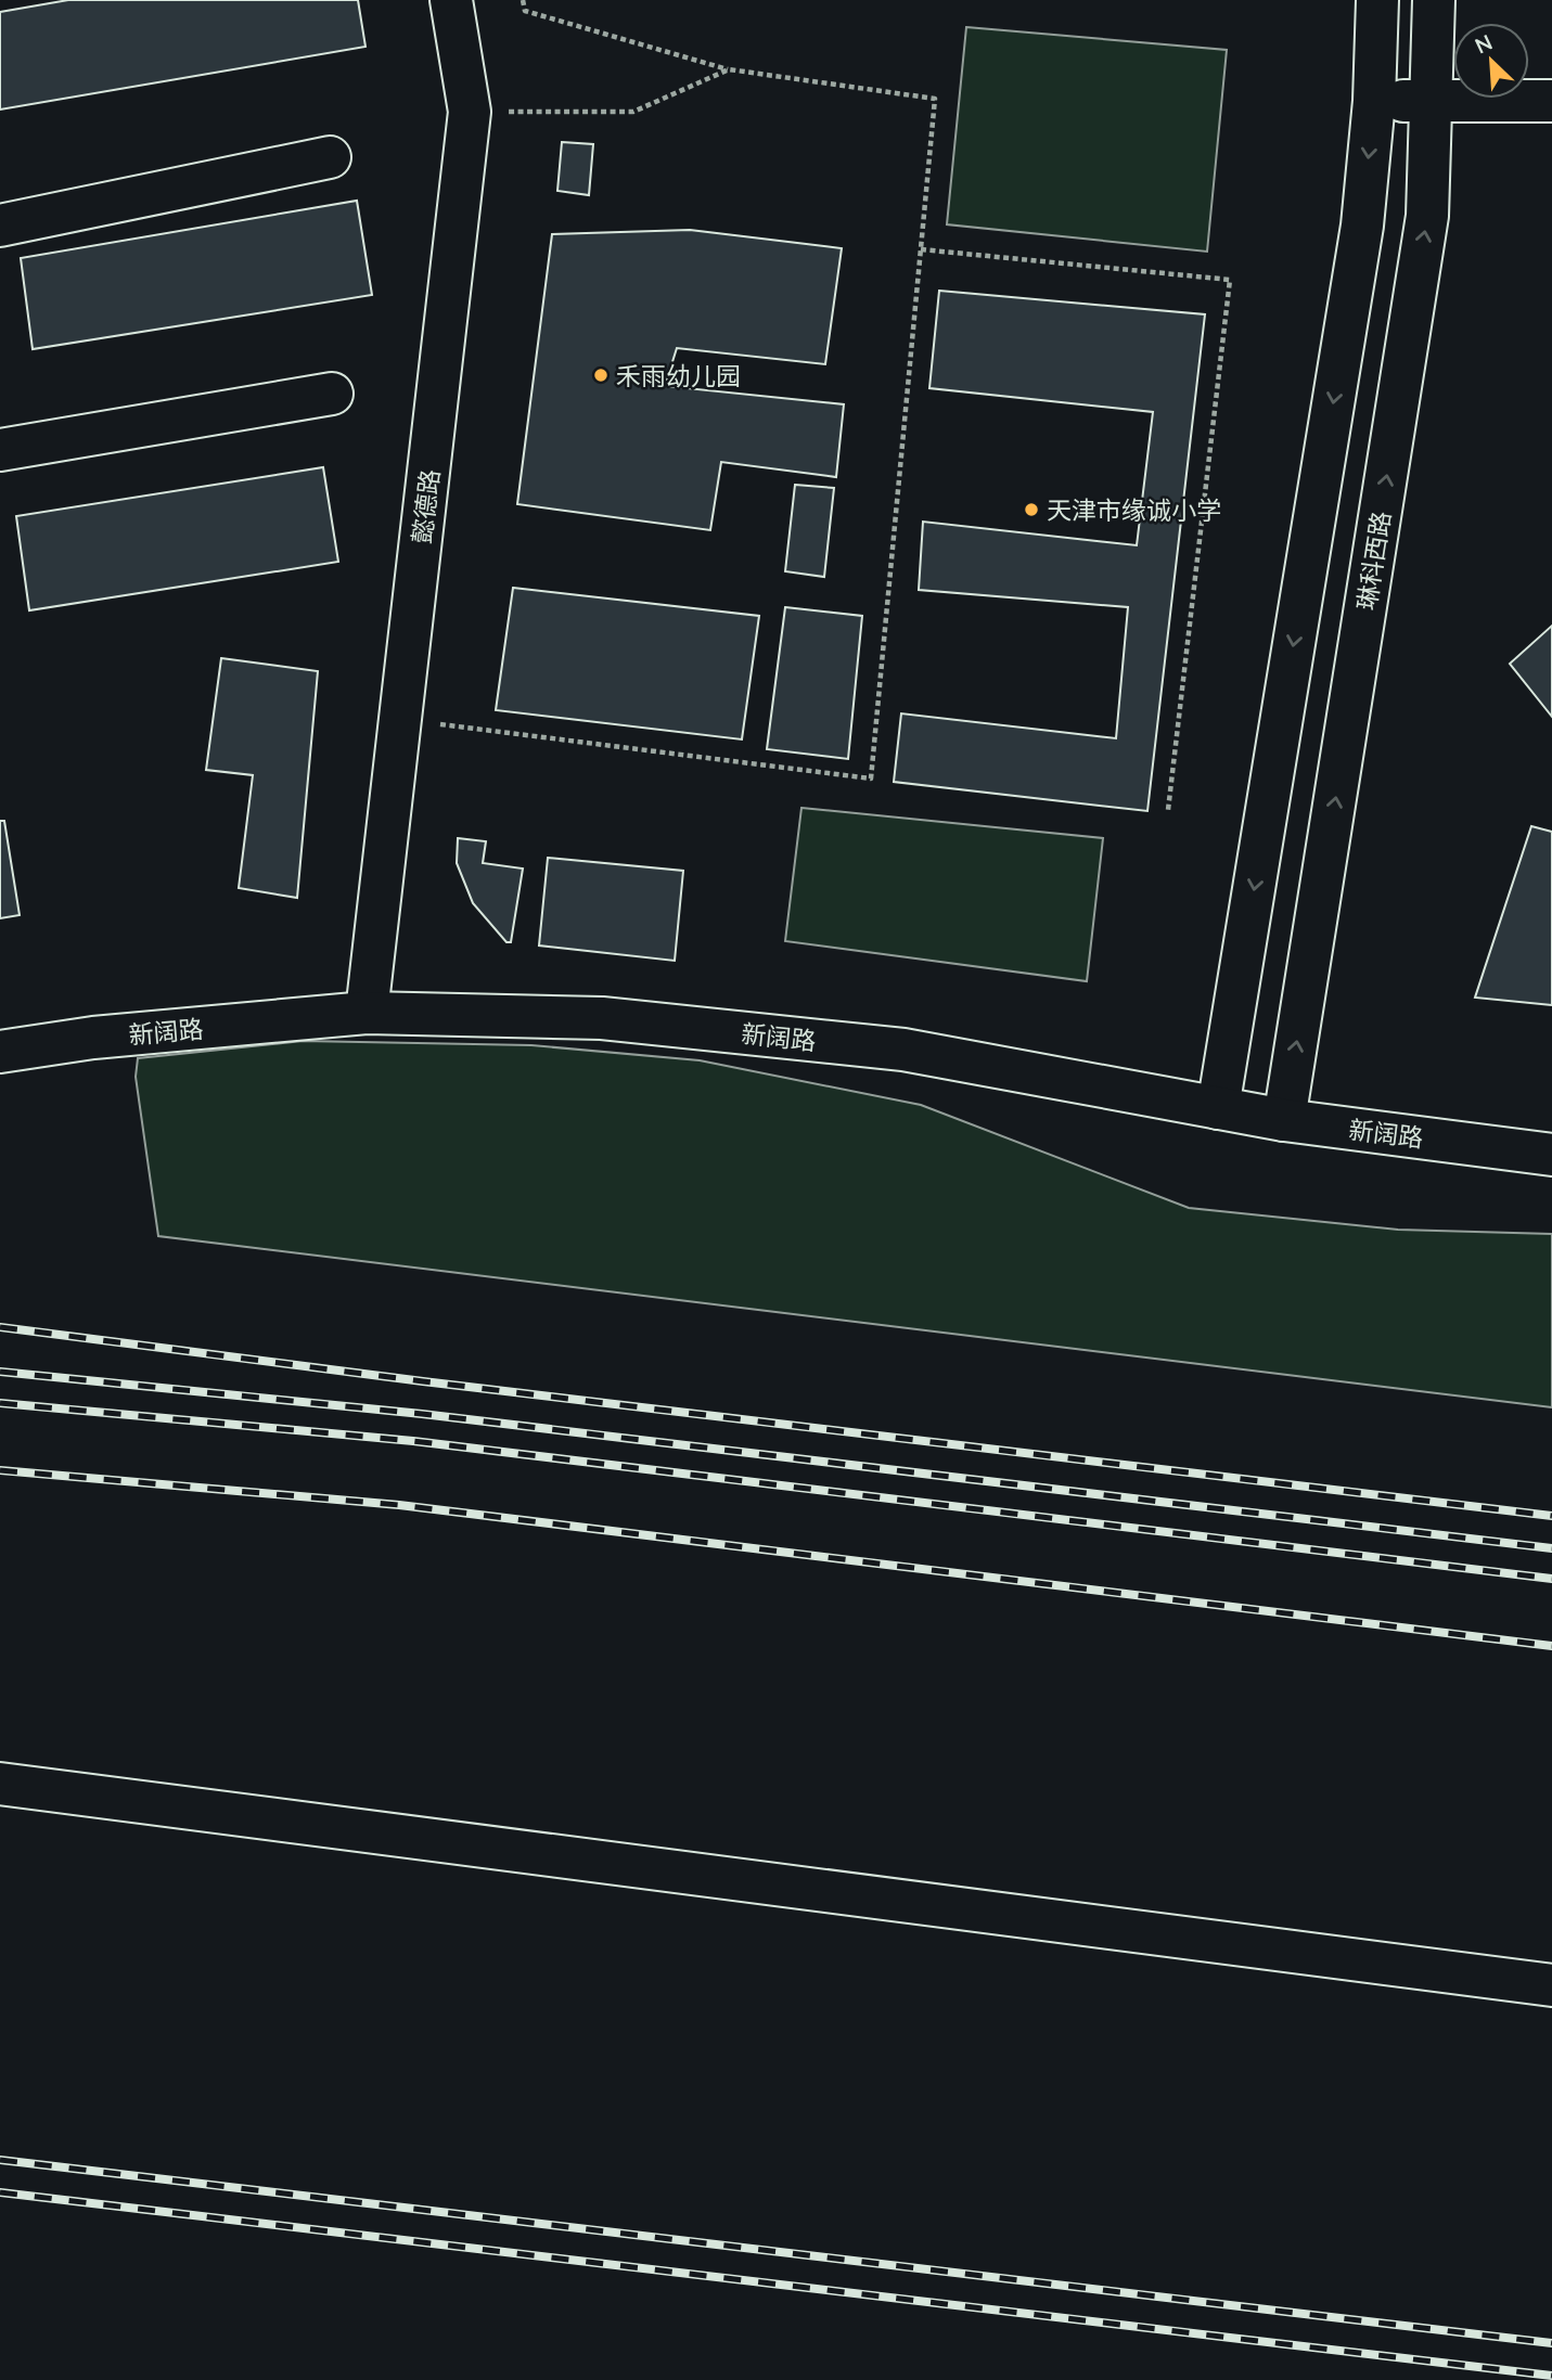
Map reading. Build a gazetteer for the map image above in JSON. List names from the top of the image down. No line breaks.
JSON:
{"streets":{"street":["懿德路","琳科西路","新阔路"]},"crossings":[["懿德路","新阔路"],["琳科西路","新阔路"]],"places":["禾雨幼儿园","天津市缘诚小学"],"north":"top left"}
